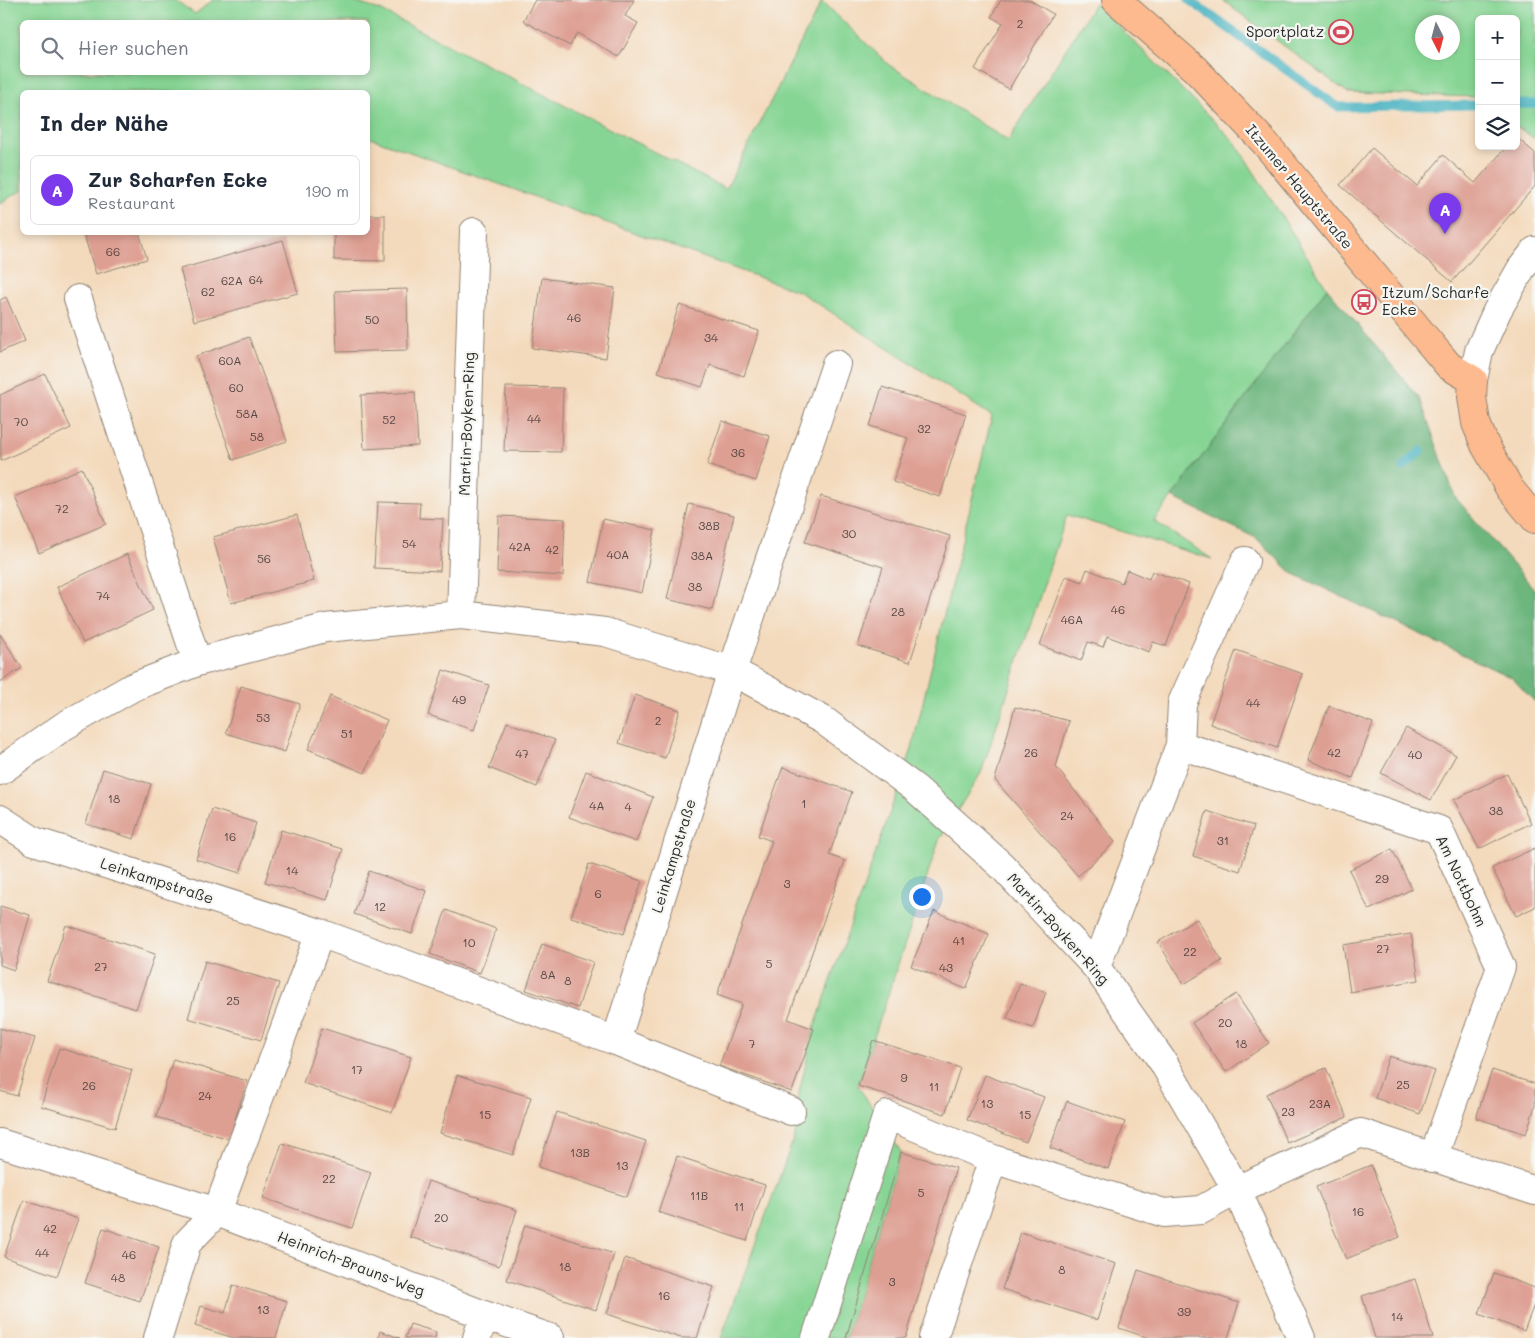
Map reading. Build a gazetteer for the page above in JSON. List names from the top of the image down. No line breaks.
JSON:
{"streets":{"main road":["Itzumer Hauptstraße"],"street":["Martin-Boyken-Ring","Leinkampstraße","Am Nottbohm","Heinrich-Brauns-Weg"]},"crossings":[["Martin-Boyken-Ring","Leinkampstraße"]],"places":{"sports":["Sportplatz"],"bus stop":["Itzum/Scharfe Ecke"]},"house_numbers":["2","66","64","62A","62","46","50","34","60A","60","58A","44","52","70","32","58","36","72","38B","30","54","42A","42","40A","38A","56","38","74","46","28","46A","49","44","53","2","51","26","42","47","40","18","1","4A","4","38","24","16","31","14","29","3","6","12","41","10","27","22","5","27","43","8A","8","25","20","7","18","17","9","25","26","11","24","13","23A","23","15","15","13B","13","22","5","11B","11","16","20","42","44","46","18","8","48","3","16","13","39","14"],"north":"bottom","page":{"map_buttons":["+","−"],"search":"Hier suchen","heading":"In der Nähe","list":[{"mark":"A","name":"Zur Scharfen Ecke","note":"Restaurant","value":"190 m"}],"pins":"A"}}
